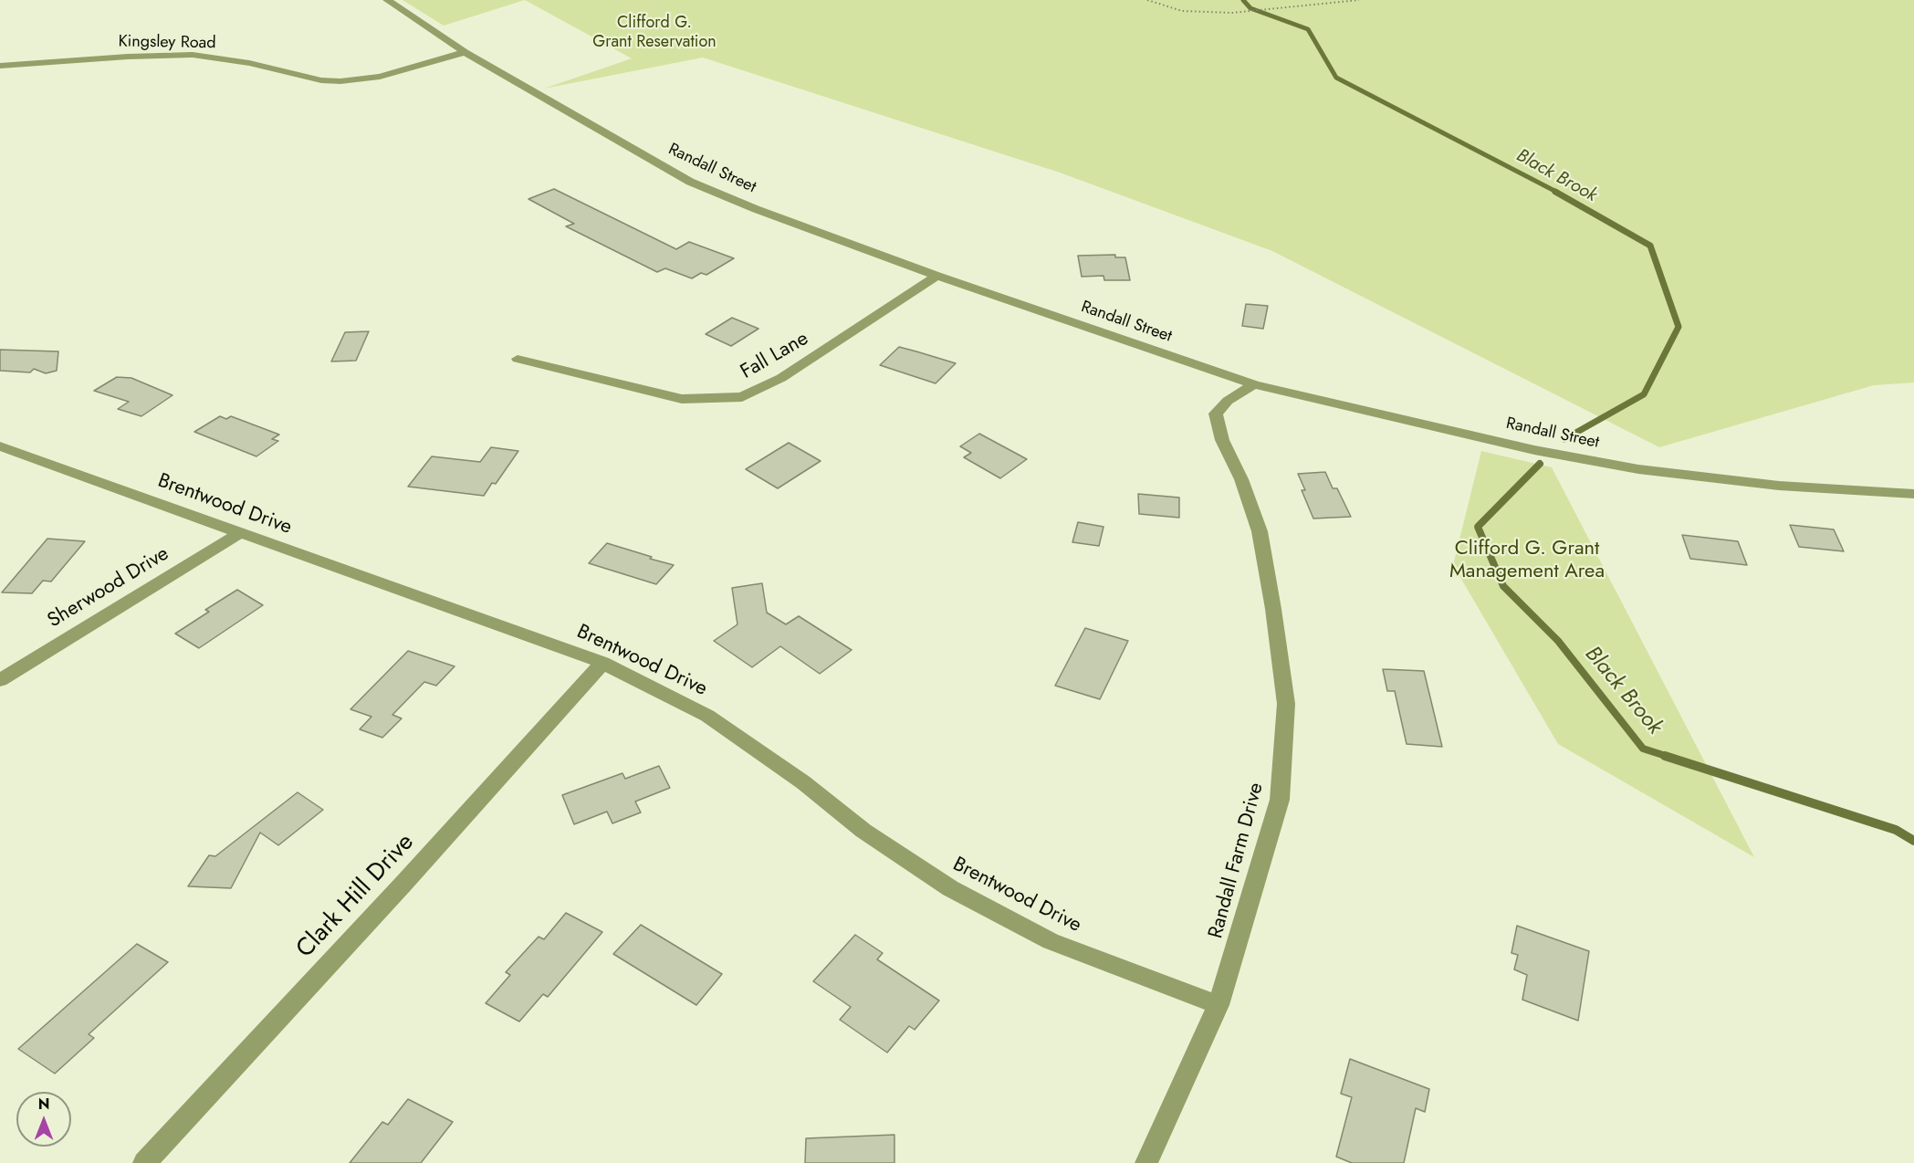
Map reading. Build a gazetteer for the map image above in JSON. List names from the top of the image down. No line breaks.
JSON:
{"streets":{"street":["Kingsley Road","Randall Street","Fall Lane","Brentwood Drive","Sherwood Drive","Randall Farm Drive","Clark Hill Drive"]},"crossings":[["Kingsley Road","Randall Street"],["Randall Street","Fall Lane"],["Randall Street","Randall Farm Drive"],["Brentwood Drive","Sherwood Drive"],["Brentwood Drive","Randall Farm Drive"],["Brentwood Drive","Clark Hill Drive"]],"water":["Black Brook"],"parks":["Clifford G. Grant Reservation","Clifford G. Grant Management Area"],"north":"top"}
